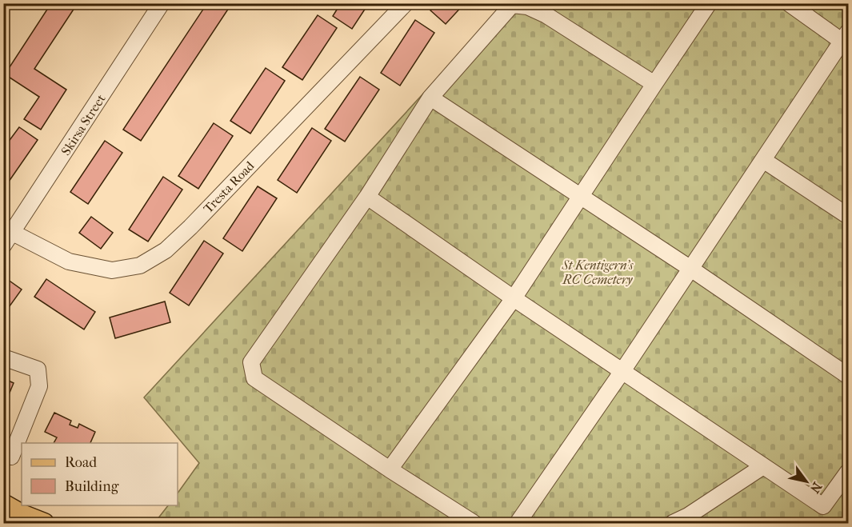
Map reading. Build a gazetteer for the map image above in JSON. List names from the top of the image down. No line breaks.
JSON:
{"streets":{"street":["Skirsa Street","Tresta Road"]},"crossings":[["Skirsa Street","Tresta Road"]],"parks":["St Kentigern's RC Cemetery"],"legend":["Road","Building"],"north":"bottom right"}
